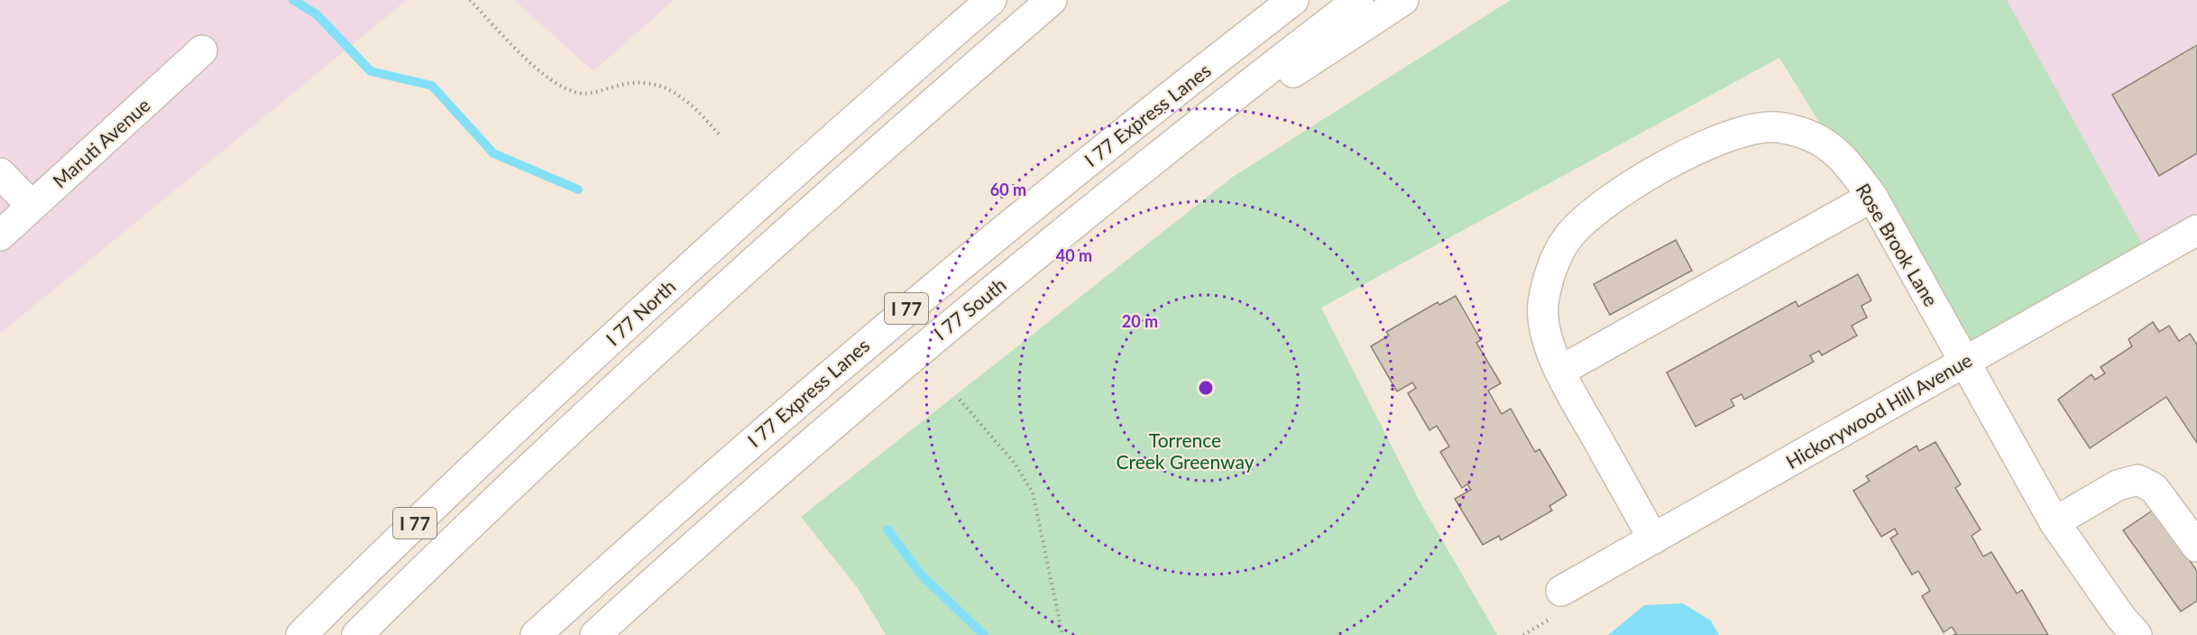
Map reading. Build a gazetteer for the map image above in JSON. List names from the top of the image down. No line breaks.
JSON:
{"streets":{"main road":["I 77 Express Lanes","Maruti Avenue","Rose Brook Lane","I 77","I 77 South","I 77 North","Hickorywood Hill Avenue"]},"crossings":[["Rose Brook Lane","Hickorywood Hill Avenue"]],"parks":["Torrence Creek Greenway"],"rings":["60 m","40 m","20 m"]}
